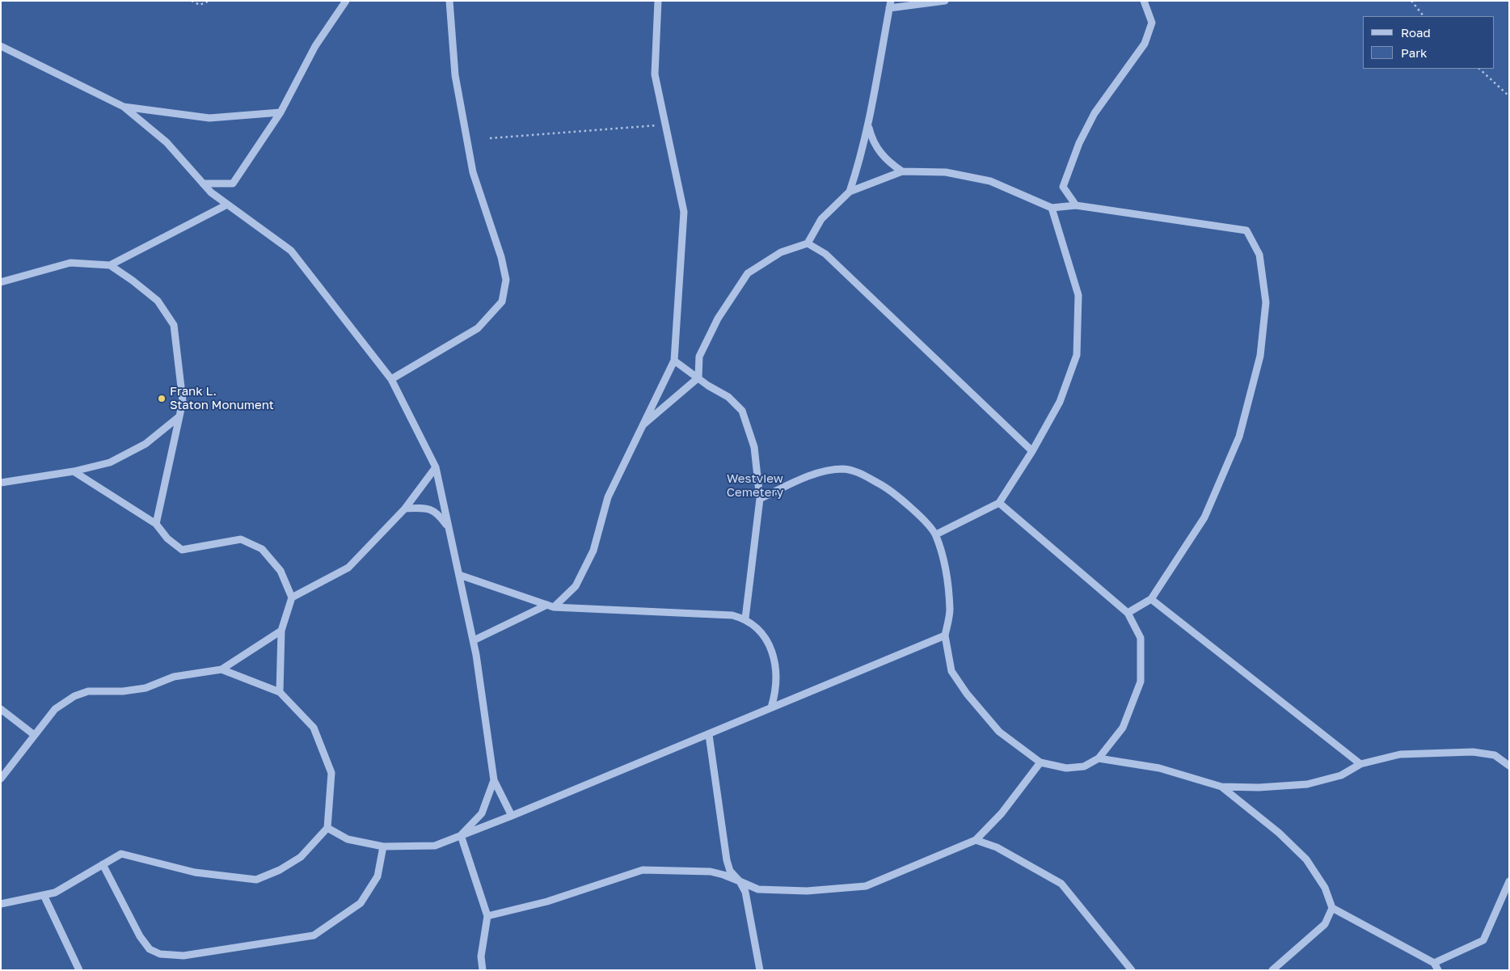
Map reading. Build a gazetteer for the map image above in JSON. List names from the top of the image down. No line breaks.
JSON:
{"parks":["Westview Cemetery"],"places":["Frank L. Staton Monument"],"legend":["Road","Park"]}
